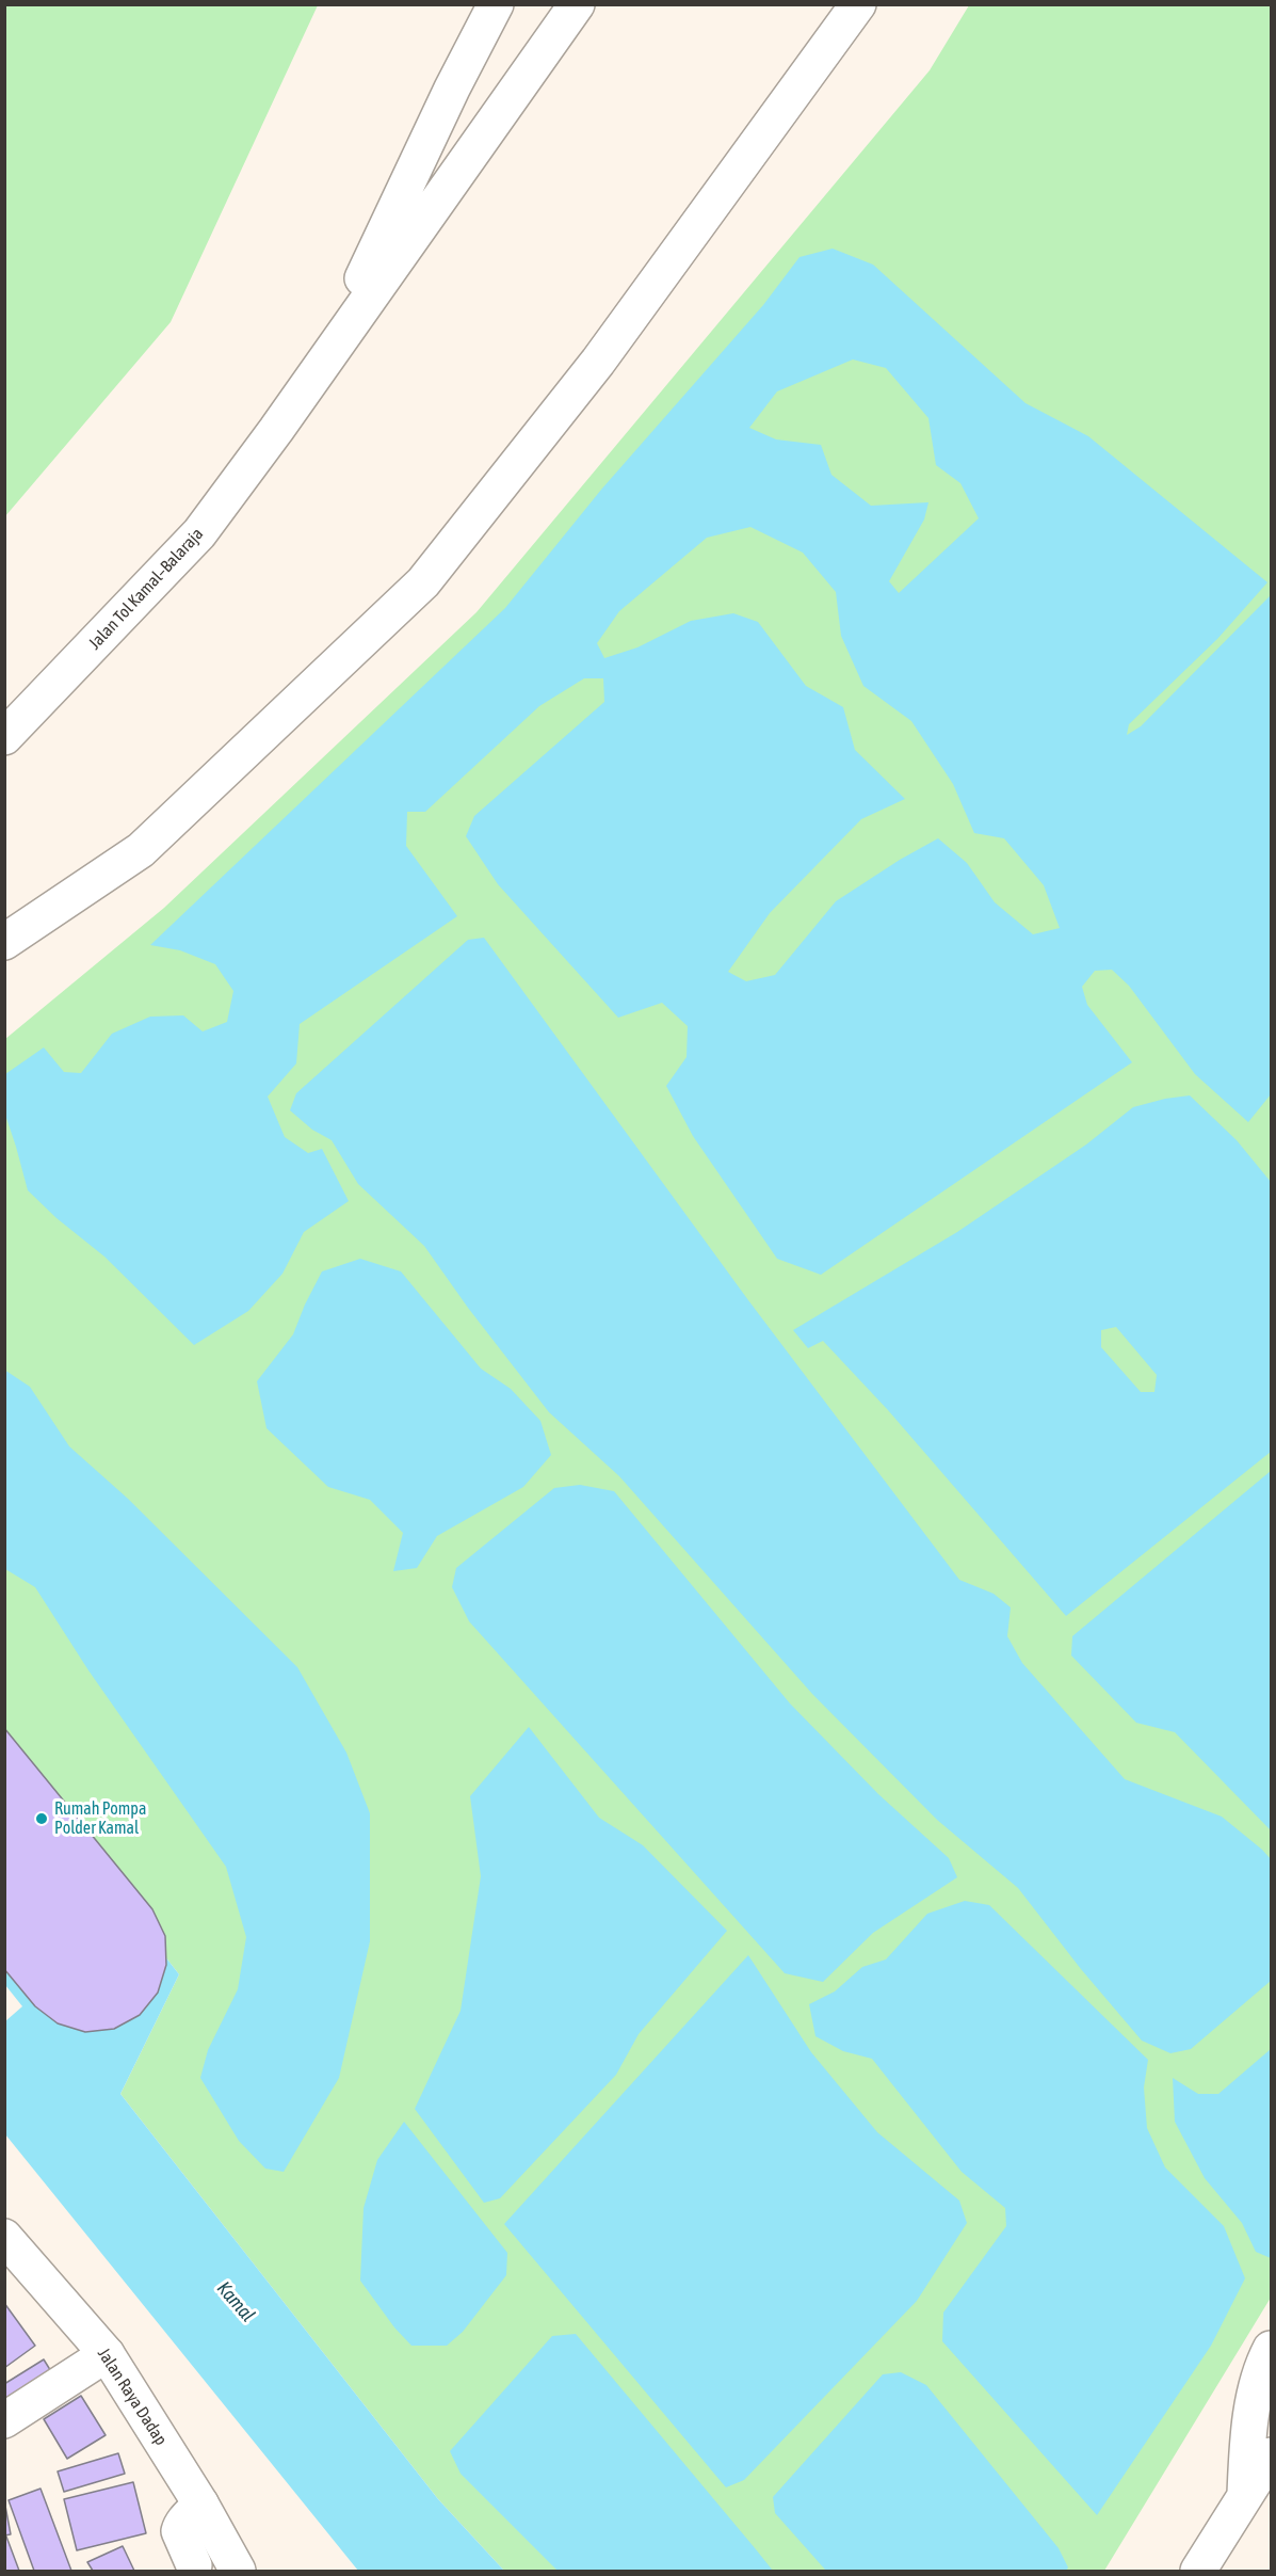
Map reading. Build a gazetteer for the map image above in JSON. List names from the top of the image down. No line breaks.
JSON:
{"streets":{"main road":["Jalan Tol Kamal–Balaraja","Jalan Raya Dadap"]},"water":["Kamal"],"places":["Rumah Pompa Polder Kamal"]}
